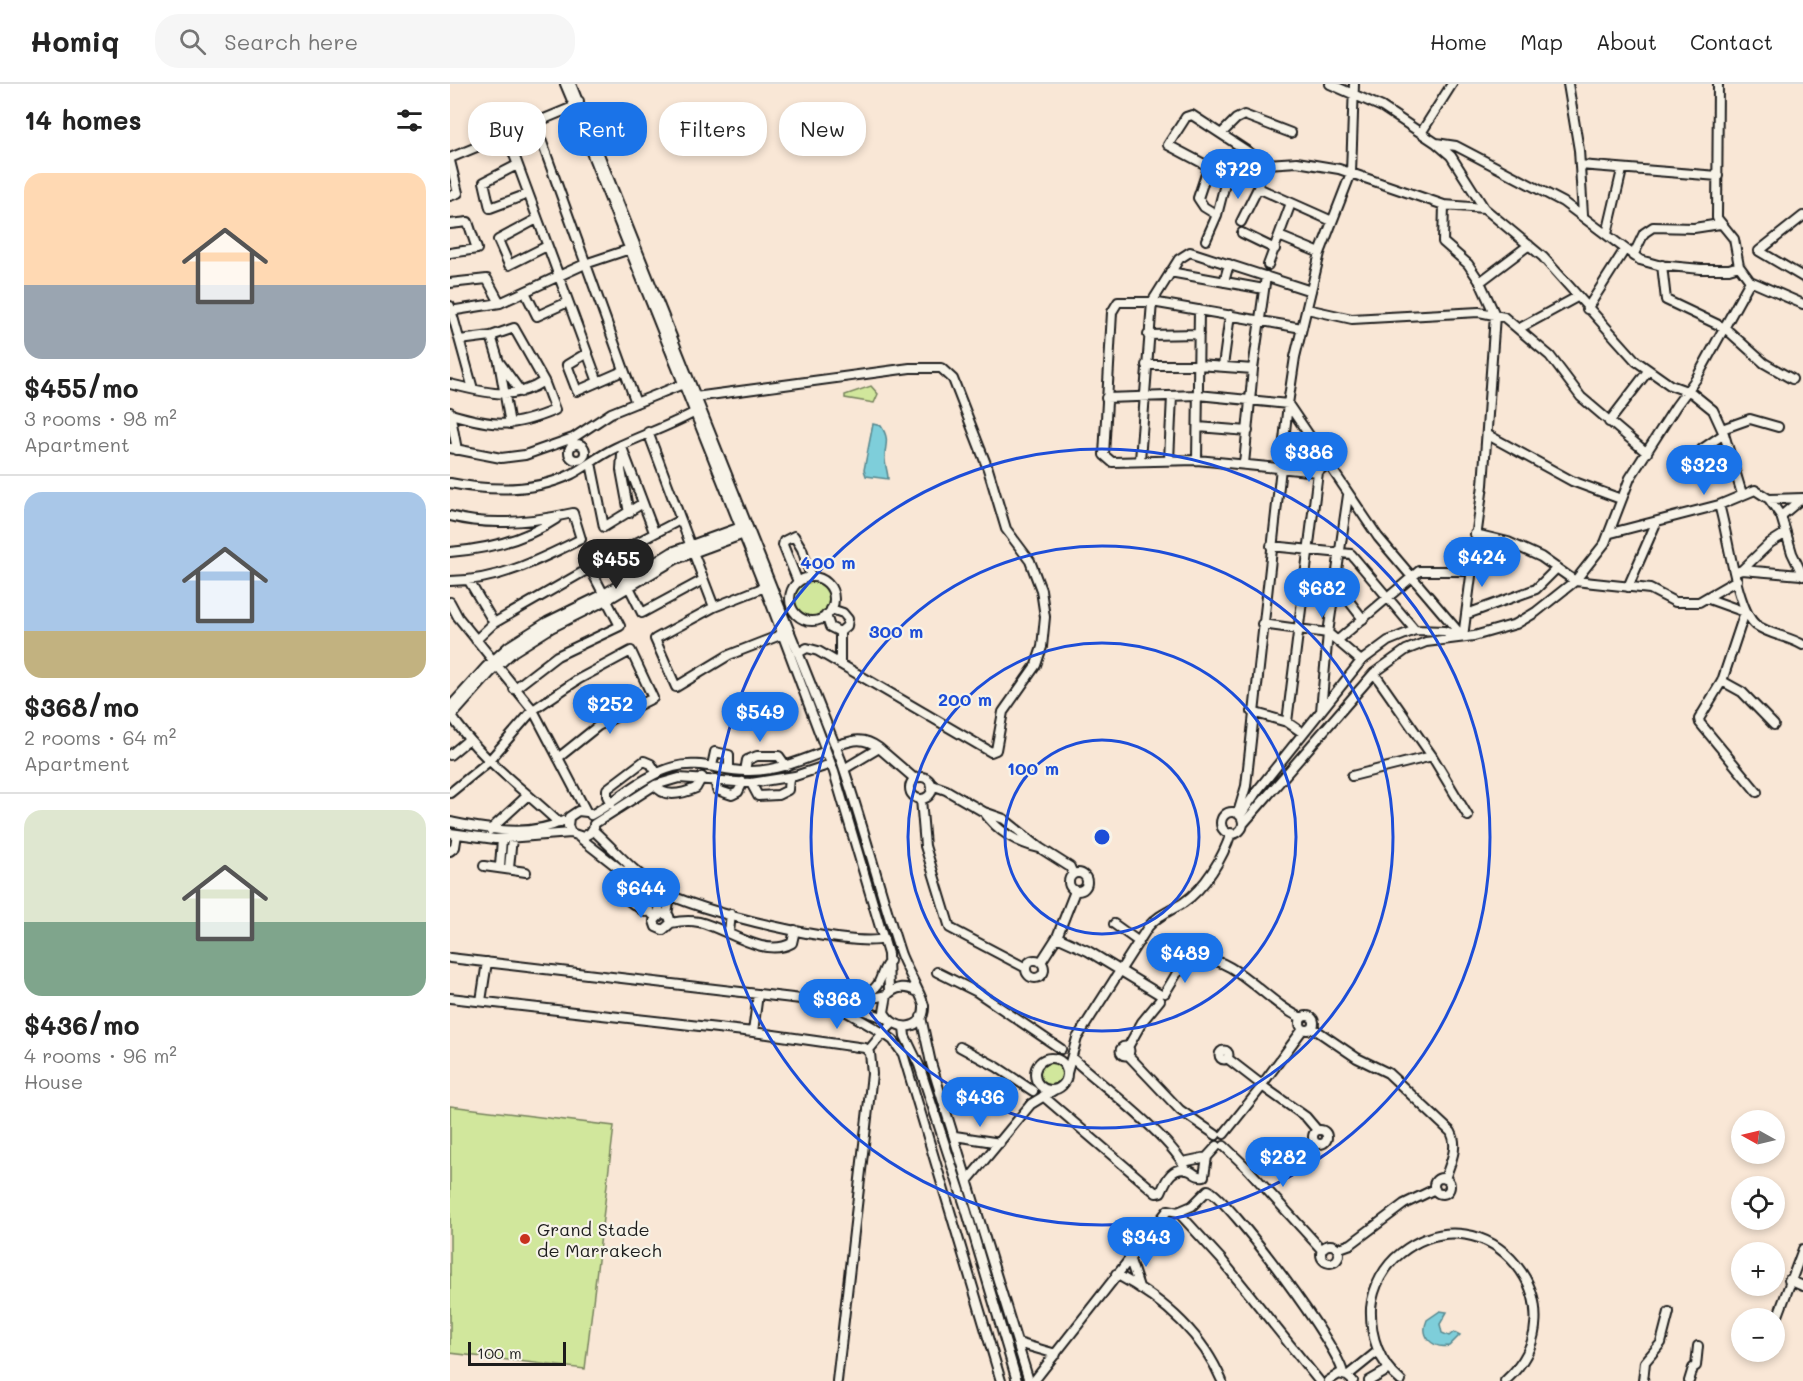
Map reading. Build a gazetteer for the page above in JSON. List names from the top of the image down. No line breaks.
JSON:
{"places":["Grand Stade de Marrakech"],"scale_bar":"100 m","north":"left","page":{"header":"Homiq","search":"Search here","nav":["Home","Map","About","Contact"],"heading":"14 homes","chip":["Buy","Rent","Filters","New"],"price":["$729","$386","$323","$424","$455","$682","$252","$549","$644","$489","$368","$436","$282","$343"],"list":[{"name":"$455/mo","note":"3 rooms · 98 m² · Apartment"},{"name":"$368/mo","note":"2 rooms · 64 m² · Apartment"},{"name":"$436/mo","note":"4 rooms · 96 m² · House"}],"map_buttons":["+","−"],"scale":"100 m"},"rings":["400 m","300 m","200 m","100 m"]}
